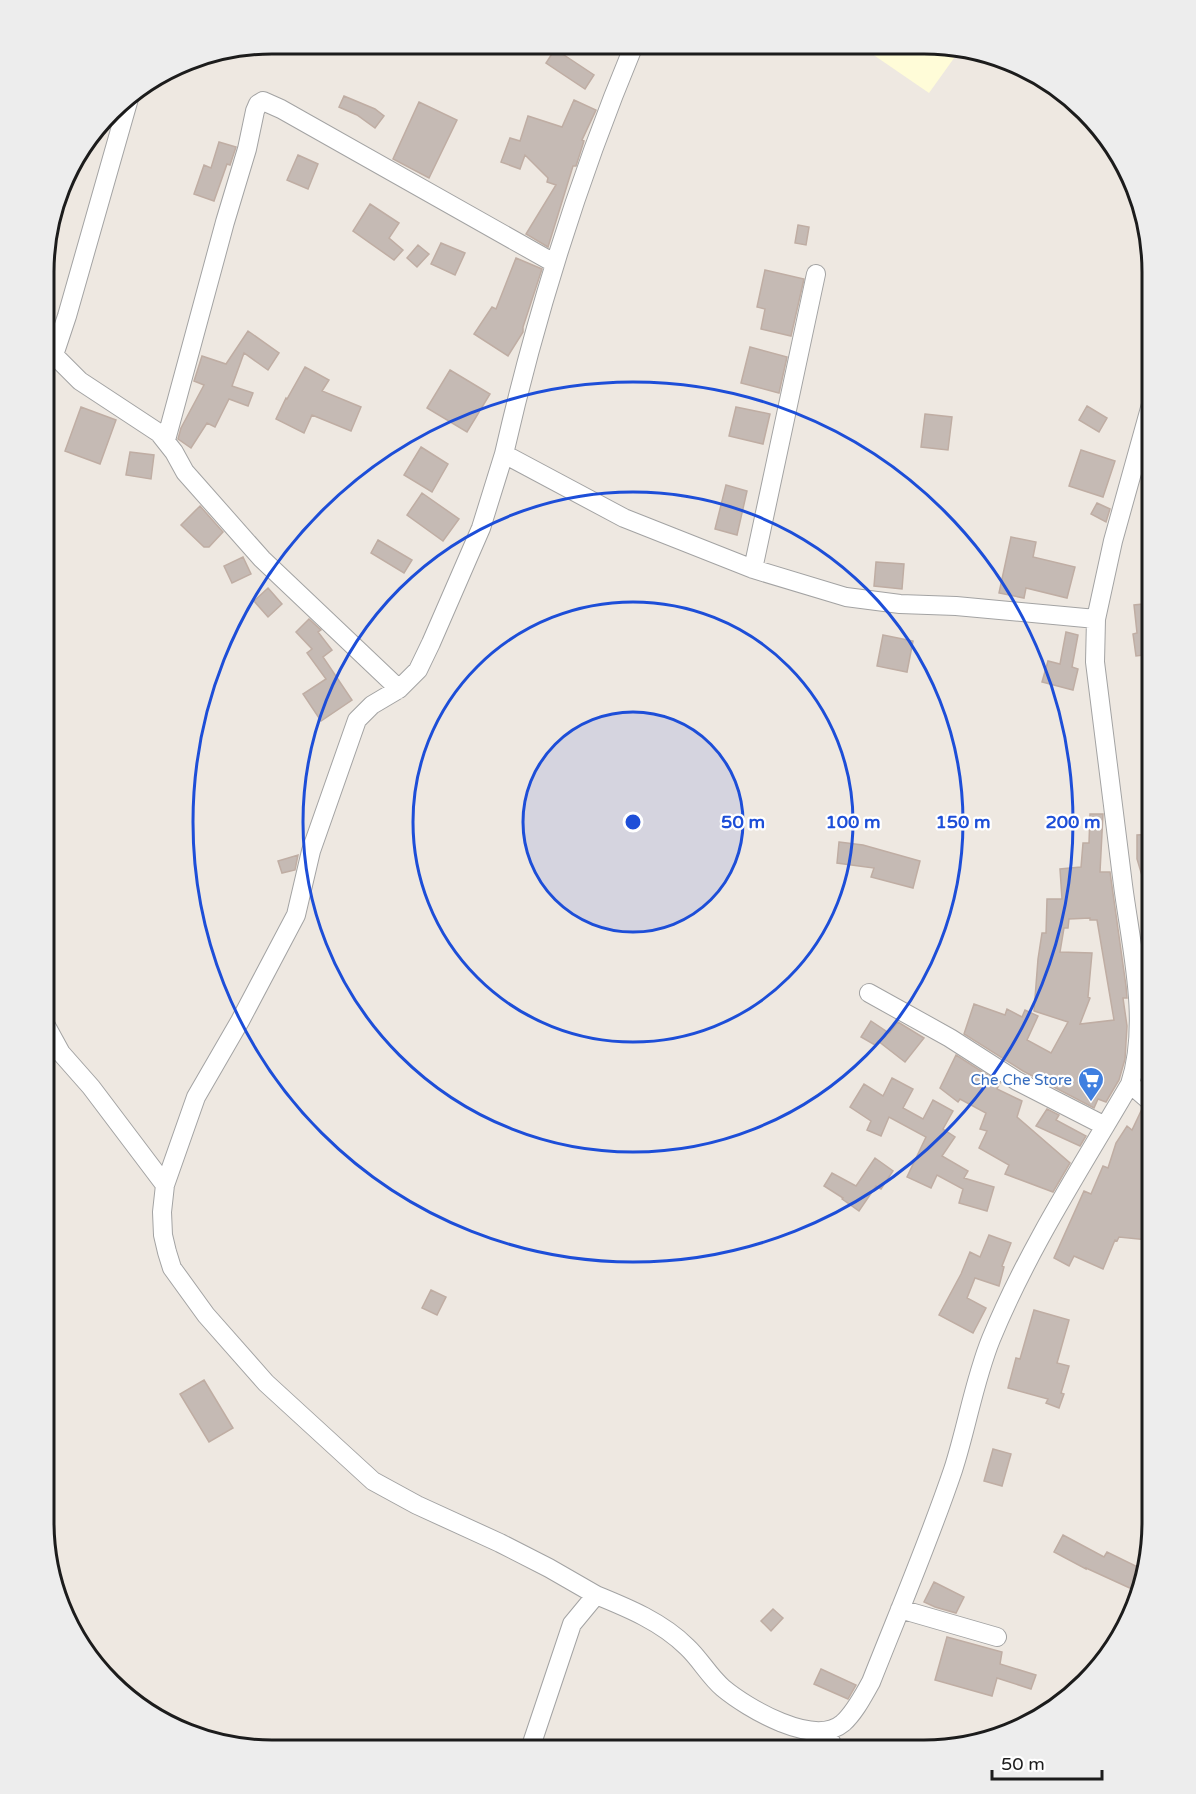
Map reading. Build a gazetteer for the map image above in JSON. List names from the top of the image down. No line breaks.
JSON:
{"places":{"supermarket":["Che Che Store"]},"scale_bar":"50 m","rings":["50 m","100 m","150 m","200 m"]}
